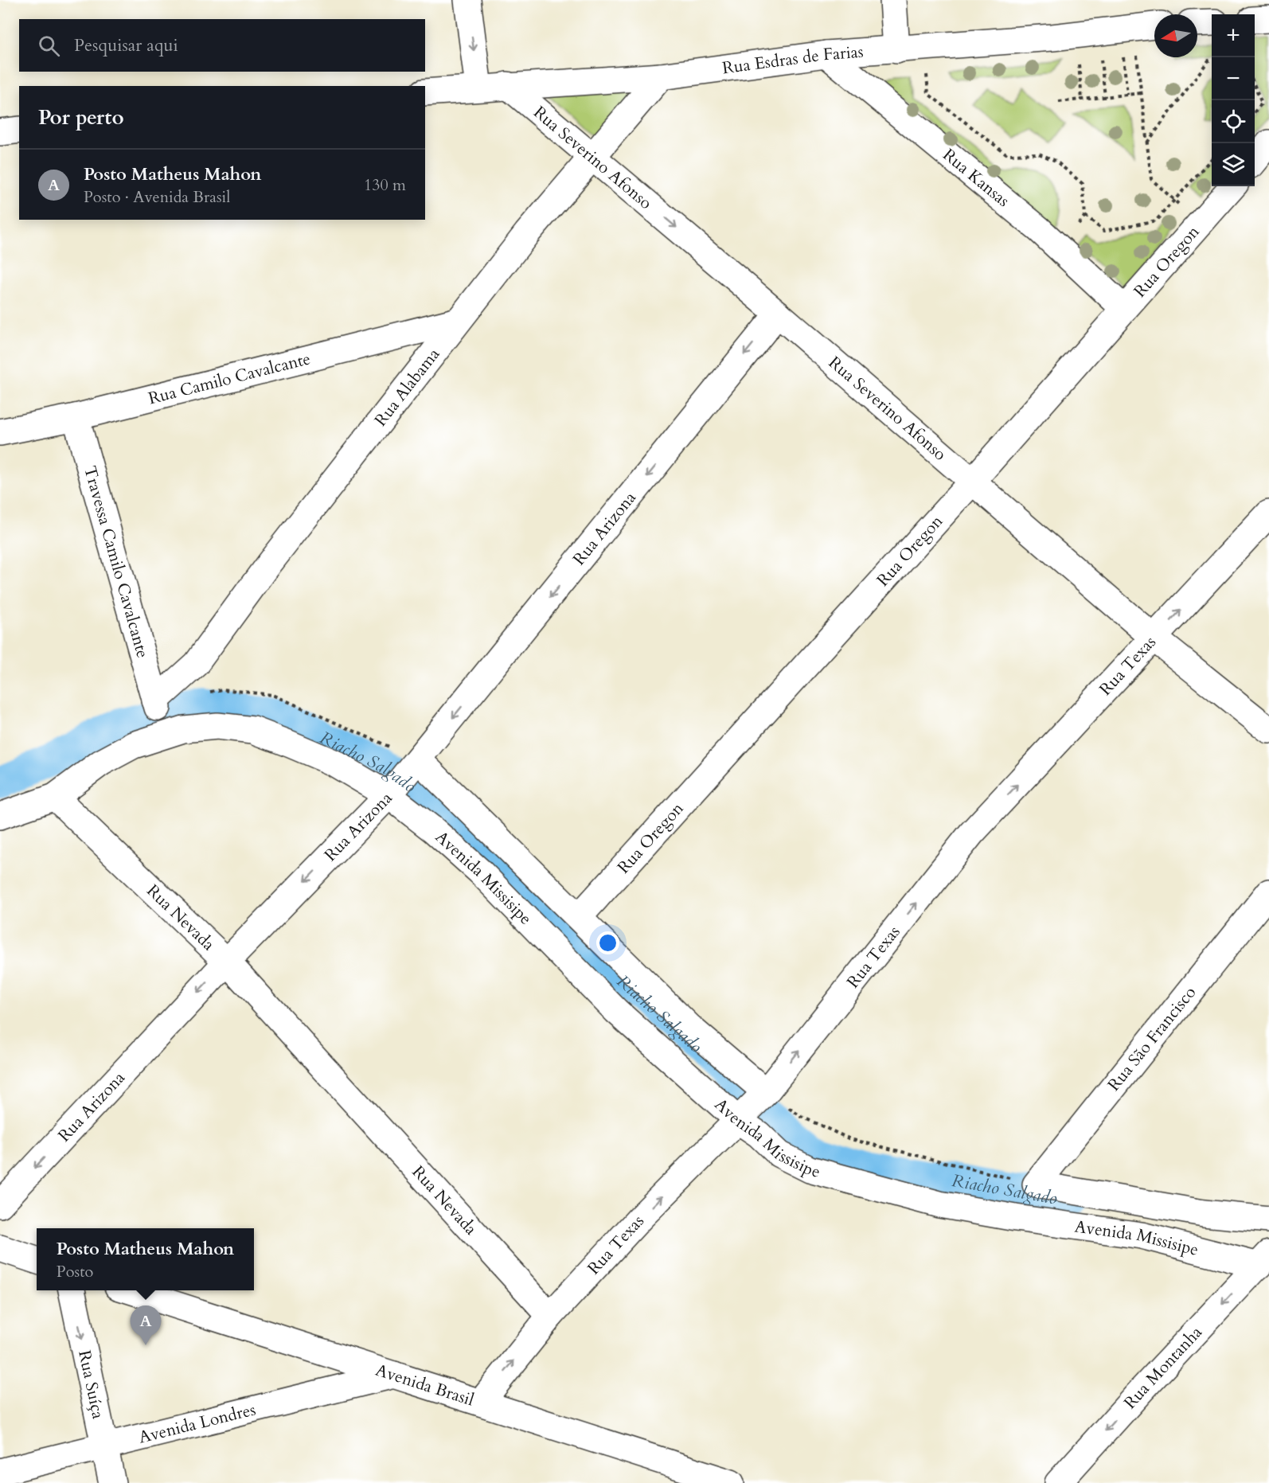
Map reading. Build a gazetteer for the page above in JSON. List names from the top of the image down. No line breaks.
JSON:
{"streets":{"street":["Rua Esdras de Farias","Rua Severino Afonso","Rua Kansas","Rua Oregon","Rua Camilo Cavalcante","Rua Alabama","Rua Arizona","Travessa Camilo Cavalcante","Rua Texas","Avenida Missisipe","Rua Nevada","Rua São Francisco","Rua Montanha","Avenida Brasil","Rua Suíça","Avenida Londres"]},"crossings":[["Rua Esdras de Farias","Rua Severino Afonso"],["Rua Esdras de Farias","Rua Kansas"],["Rua Esdras de Farias","Rua Alabama"],["Rua Severino Afonso","Rua Oregon"],["Rua Severino Afonso","Rua Alabama"],["Rua Severino Afonso","Rua Arizona"],["Rua Severino Afonso","Rua Texas"],["Rua Kansas","Rua Oregon"],["Rua Oregon","Avenida Missisipe"],["Rua Camilo Cavalcante","Rua Alabama"],["Rua Camilo Cavalcante","Travessa Camilo Cavalcante"],["Rua Alabama","Travessa Camilo Cavalcante"],["Rua Arizona","Avenida Missisipe"],["Rua Arizona","Rua Nevada"],["Rua Texas","Avenida Missisipe"],["Rua Texas","Rua Nevada"],["Rua Texas","Avenida Brasil"],["Avenida Missisipe","Rua São Francisco"],["Avenida Missisipe","Rua Montanha"],["Avenida Brasil","Avenida Londres"],["Rua Suíça","Avenida Londres"]],"one_way":["Rua Arizona","Rua Texas","Rua Montanha","Rua Suíça"],"water":["Riacho Salgado"],"north":"left","page":{"map_buttons":["+","−"],"search":"Pesquisar aqui","heading":"Por perto","list":[{"mark":"A","name":"Posto Matheus Mahon","note":"Posto · Avenida Brasil","value":"130 m"}],"popup":["Posto Matheus Mahon","Posto"],"pins":"A"}}
